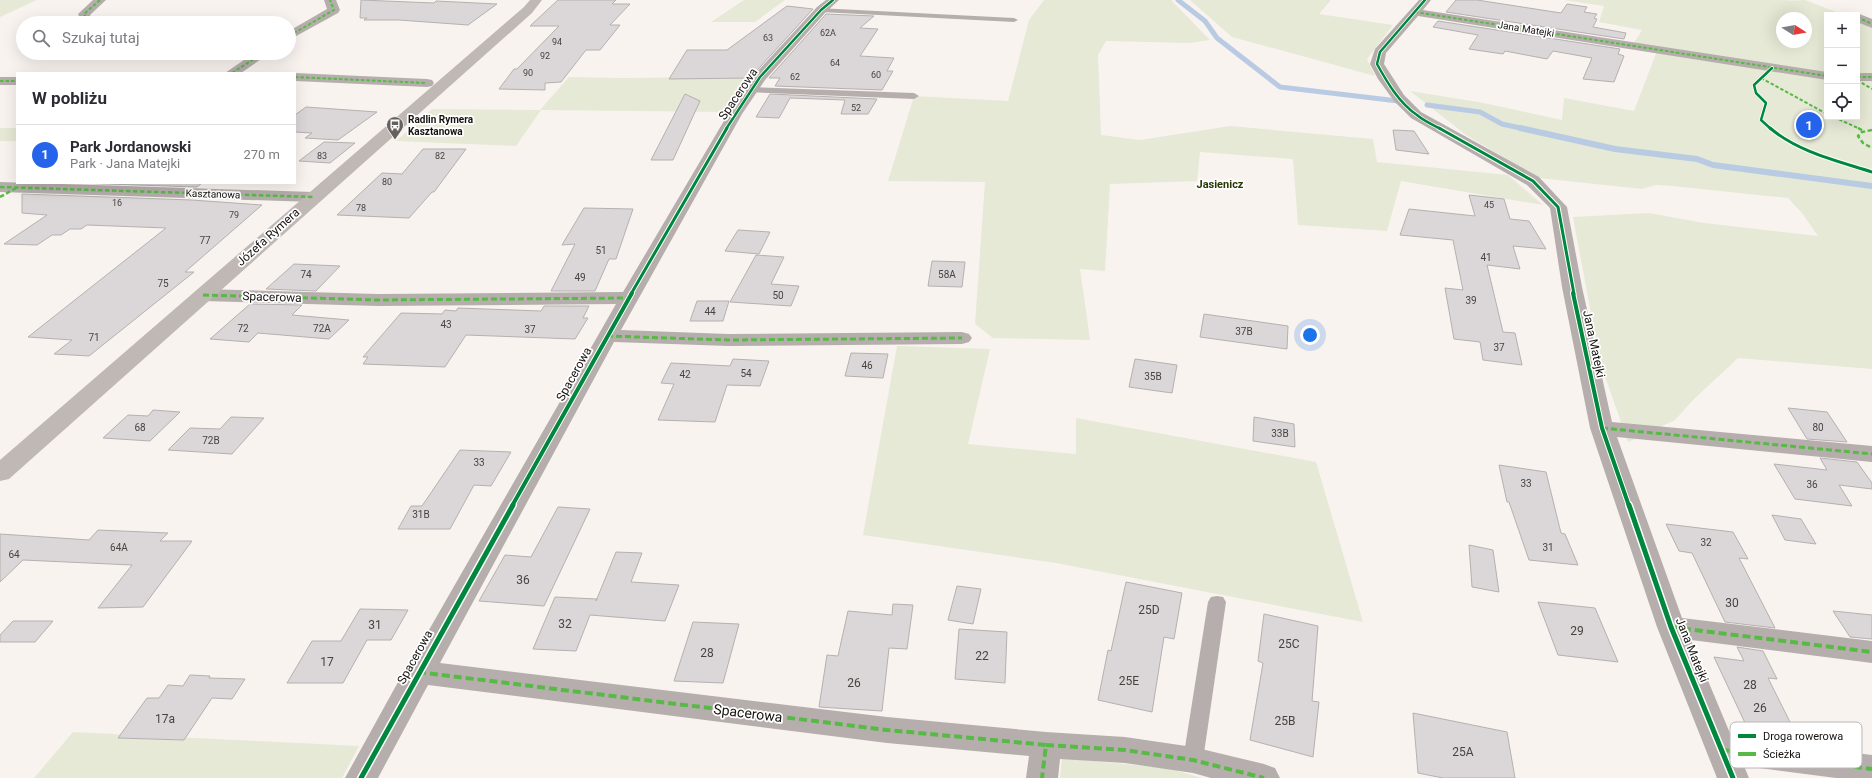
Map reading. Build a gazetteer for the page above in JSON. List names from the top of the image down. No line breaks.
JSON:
{"streets":{"street":["Jana Matejki","Spacerowa","Kasztanowa","Józefa Rymera"]},"crossings":[["Spacerowa","Józefa Rymera"],["Kasztanowa","Józefa Rymera"]],"districts":["Jasienicz"],"places":{"bus stop":["Radlin Rymera Kasztanowa"]},"house_numbers":["62A","63","94","92","64","90","60","62","52","83","82","80","16","45","78","79","77","51","41","74","58A","49","75","50","39","44","43","72","72A","37","37B","71","37","46","54","42","35B","68","80","33B","72B","33","33","36","31B","32","64A","31","64","36","30","25D","32","31","29","25C","28","22","17","25E","26","28","26","17a","25B","25A"],"legend":["Droga rowerowa","Ścieżka"],"north":"right","page":{"map_buttons":["+","−"],"search":"Szukaj tutaj","heading":"W pobliżu","pins":"1","list":[{"mark":"1","name":"Park Jordanowski","note":"Park · Jana Matejki","value":"270 m"}]}}
